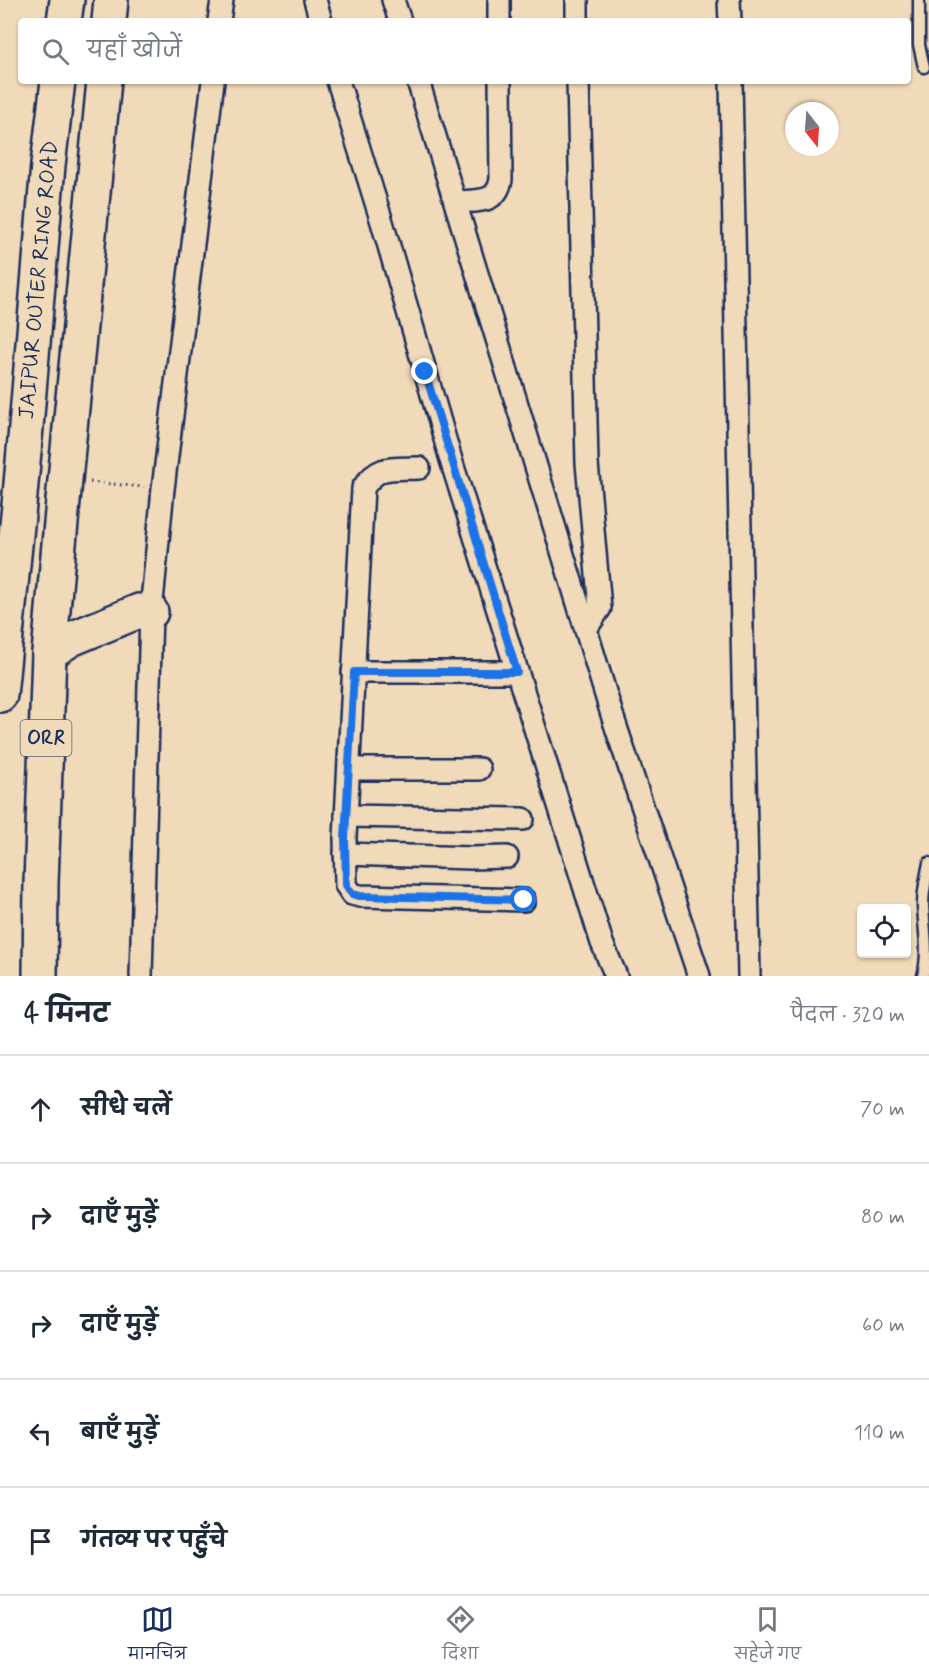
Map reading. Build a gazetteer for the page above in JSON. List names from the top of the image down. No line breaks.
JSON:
{"streets":{"highway":["JAIPUR OUTER RING ROAD","ORR"]},"north":"bottom","page":{"search":"यहाँ खोजें","heading":["4 मिनट","पैदल · 320 m"],"list":[["सीधे चलें","70 m"],["दाएँ मुड़ें","80 m"],["दाएँ मुड़ें","60 m"],["बाएँ मुड़ें","110 m"],"गंतव्य पर पहुँचे"],"nav":["मानचित्र","दिशा","सहेजे गए"]}}
